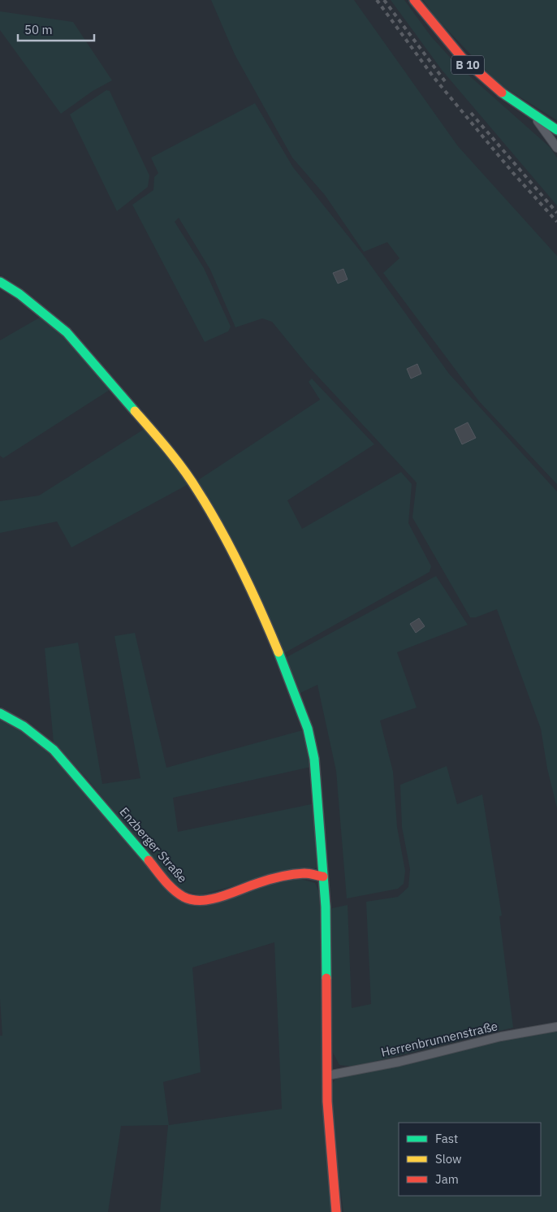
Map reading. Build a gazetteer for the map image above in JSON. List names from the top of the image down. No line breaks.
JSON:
{"streets":{"street":["B 10","Enzberger Straße","Herrenbrunnenstraße"]},"legend":["Fast","Slow","Jam"],"scale_bar":"50 m"}
